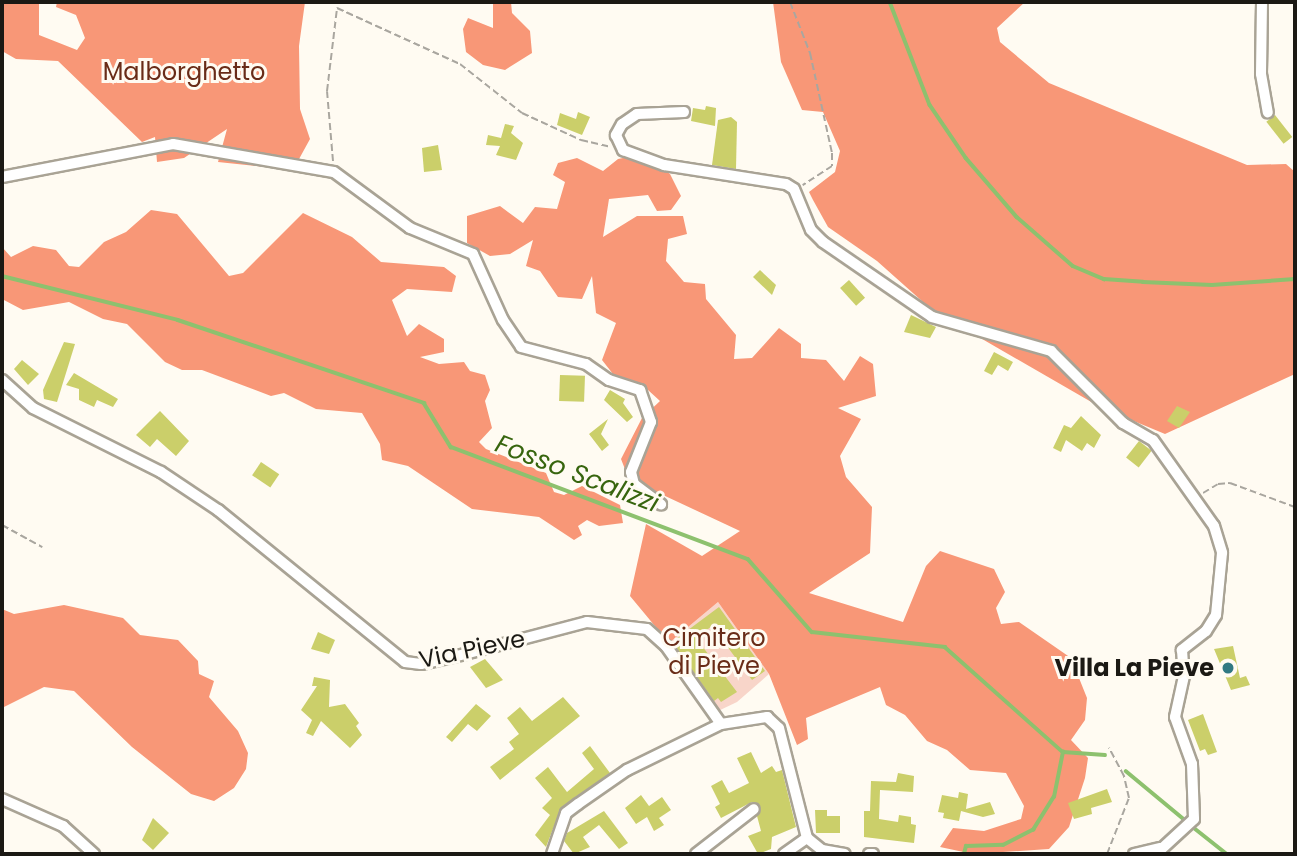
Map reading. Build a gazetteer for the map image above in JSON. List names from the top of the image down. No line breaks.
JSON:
{"streets":{"street":["Via Pieve"]},"water":["Fosso Scalizzi"],"parks":["Malborghetto","Cimitero di Pieve"],"places":["Villa La Pieve"]}
